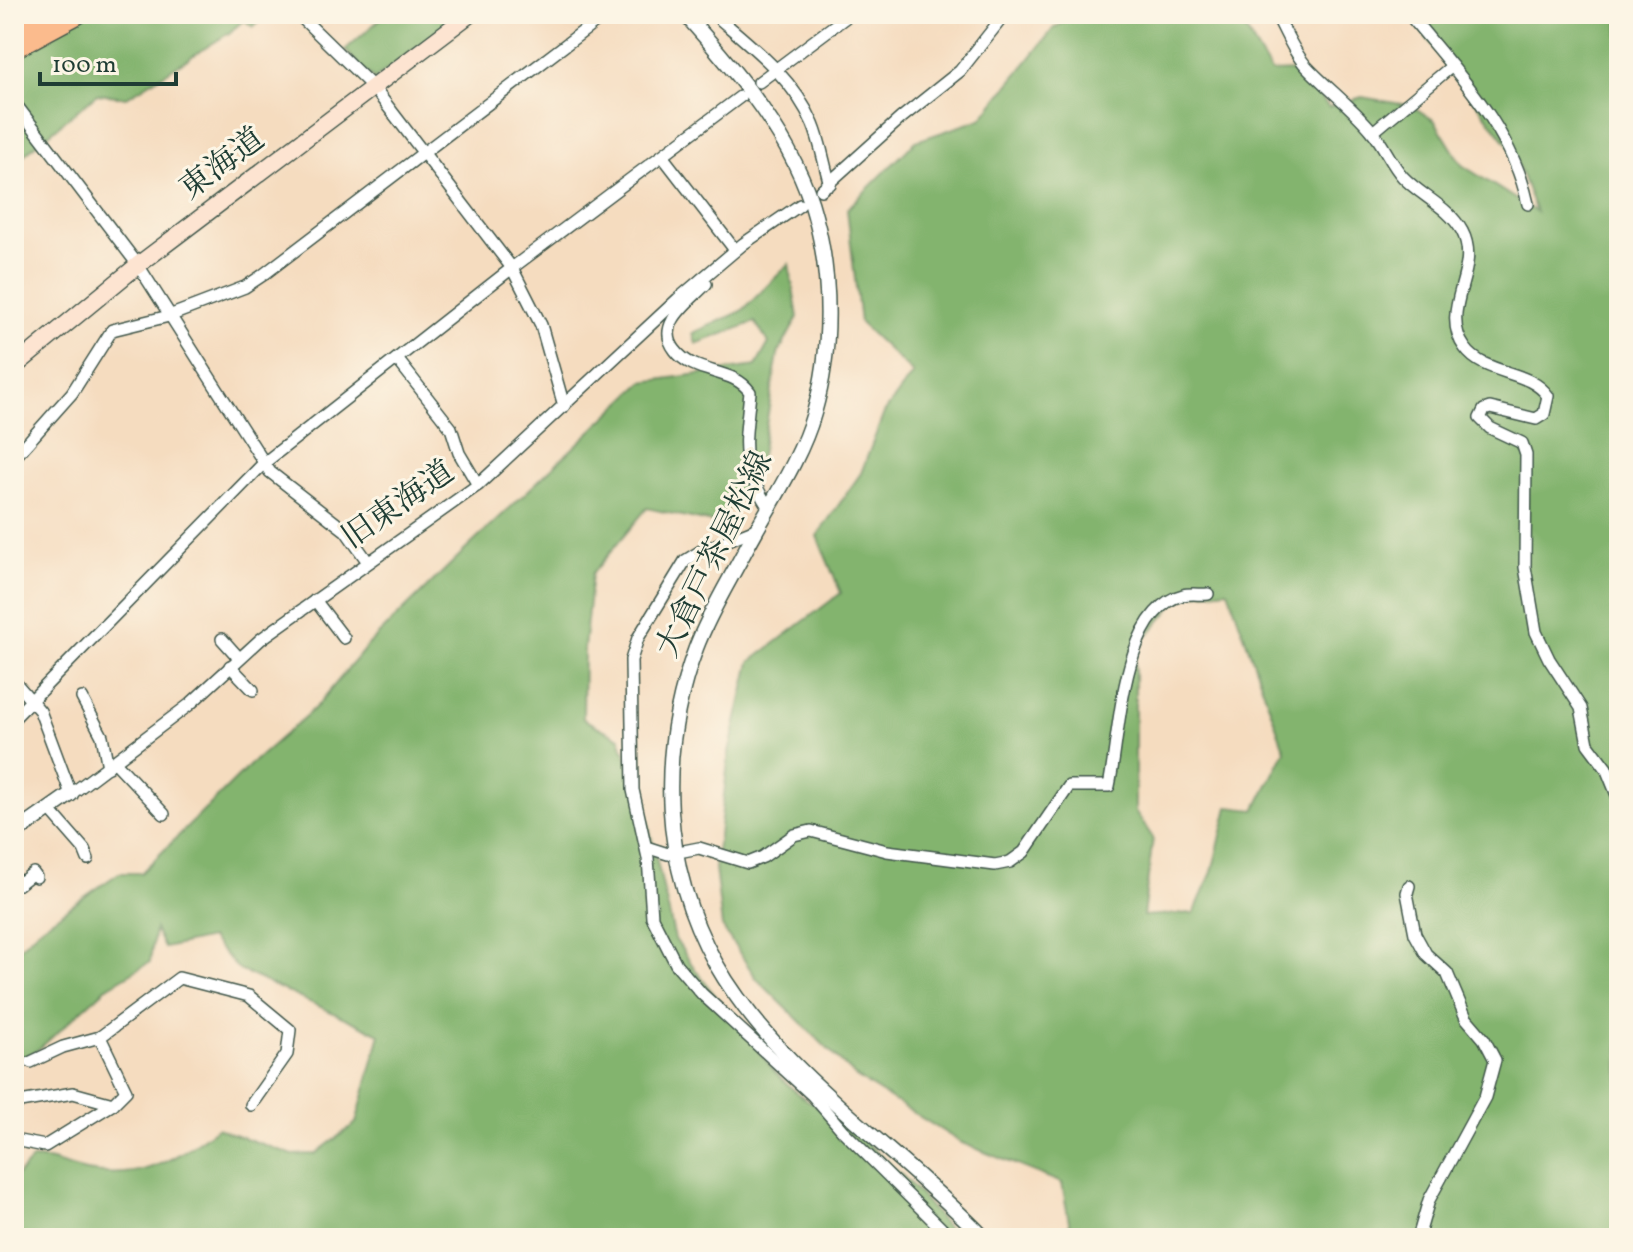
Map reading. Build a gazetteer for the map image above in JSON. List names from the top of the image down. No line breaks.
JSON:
{"streets":{"main road":["東海道"],"street":["旧東海道","大倉戸茶屋松線"]},"scale_bar":"100 m"}
